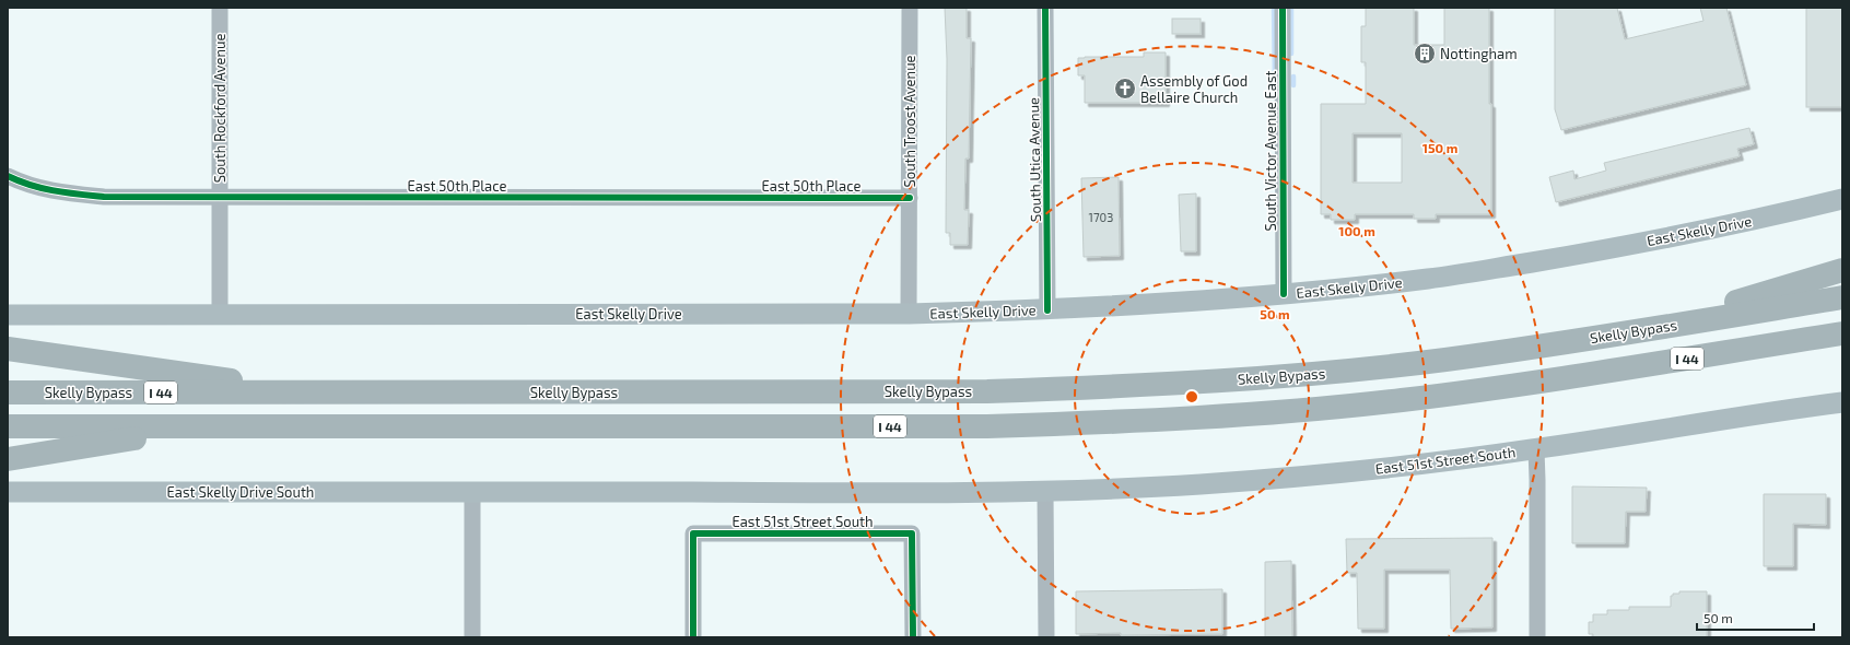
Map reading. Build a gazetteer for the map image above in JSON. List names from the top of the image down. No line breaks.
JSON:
{"streets":{"highway":["Skelly Bypass","I 44"],"main road":["East Skelly Drive","East 51st Street South","East Skelly Drive South"],"street":["South Rockford Avenue","South Troost Avenue","South Victor Avenue East","South Utica Avenue","East 50th Place"]},"crossings":[["South Rockford Avenue","East 50th Place"],["South Rockford Avenue","East Skelly Drive"],["South Troost Avenue","East 50th Place"],["South Troost Avenue","East Skelly Drive"],["South Victor Avenue East","East Skelly Drive"],["South Utica Avenue","East Skelly Drive"]],"places":{"building":["Nottingham"],"church":["Assembly of God Bellaire Church"]},"house_numbers":["1703"],"scale_bar":"50 m","rings":["150 m","100 m","50 m"]}
